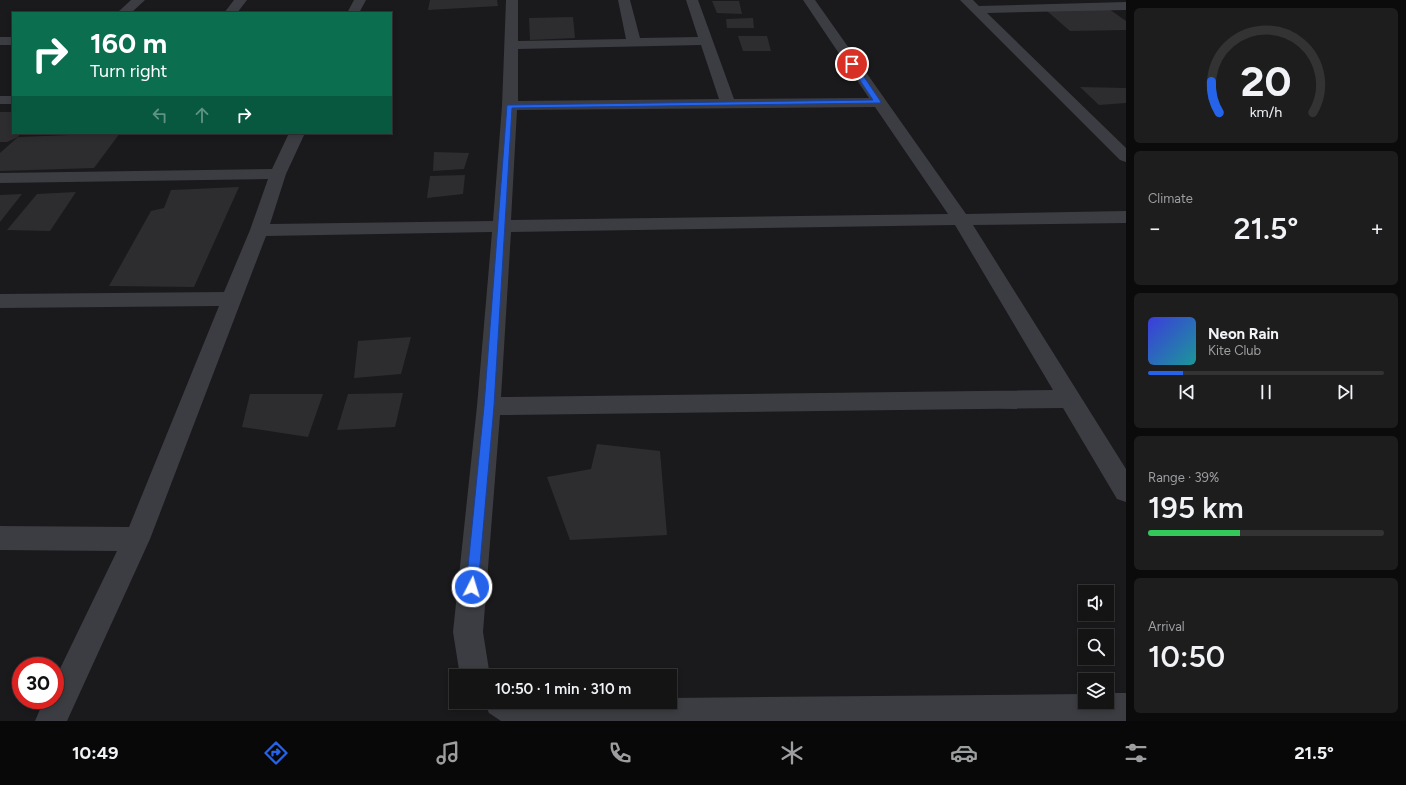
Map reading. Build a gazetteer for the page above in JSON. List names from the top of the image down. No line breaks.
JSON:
{"page":{"turn":["160 m","Turn right"],"tile":["Climate",["Range · 39%","195 km"],["Arrival","10:50"]],"heat":["−","21.5°","+"],"song":["Neon Rain","Kite Club"],"limit":"30","trip":"10:50 · 1 min · 310 m","tabs":["10:49","21.5°"],"gauge":["20","km/h"]}}
